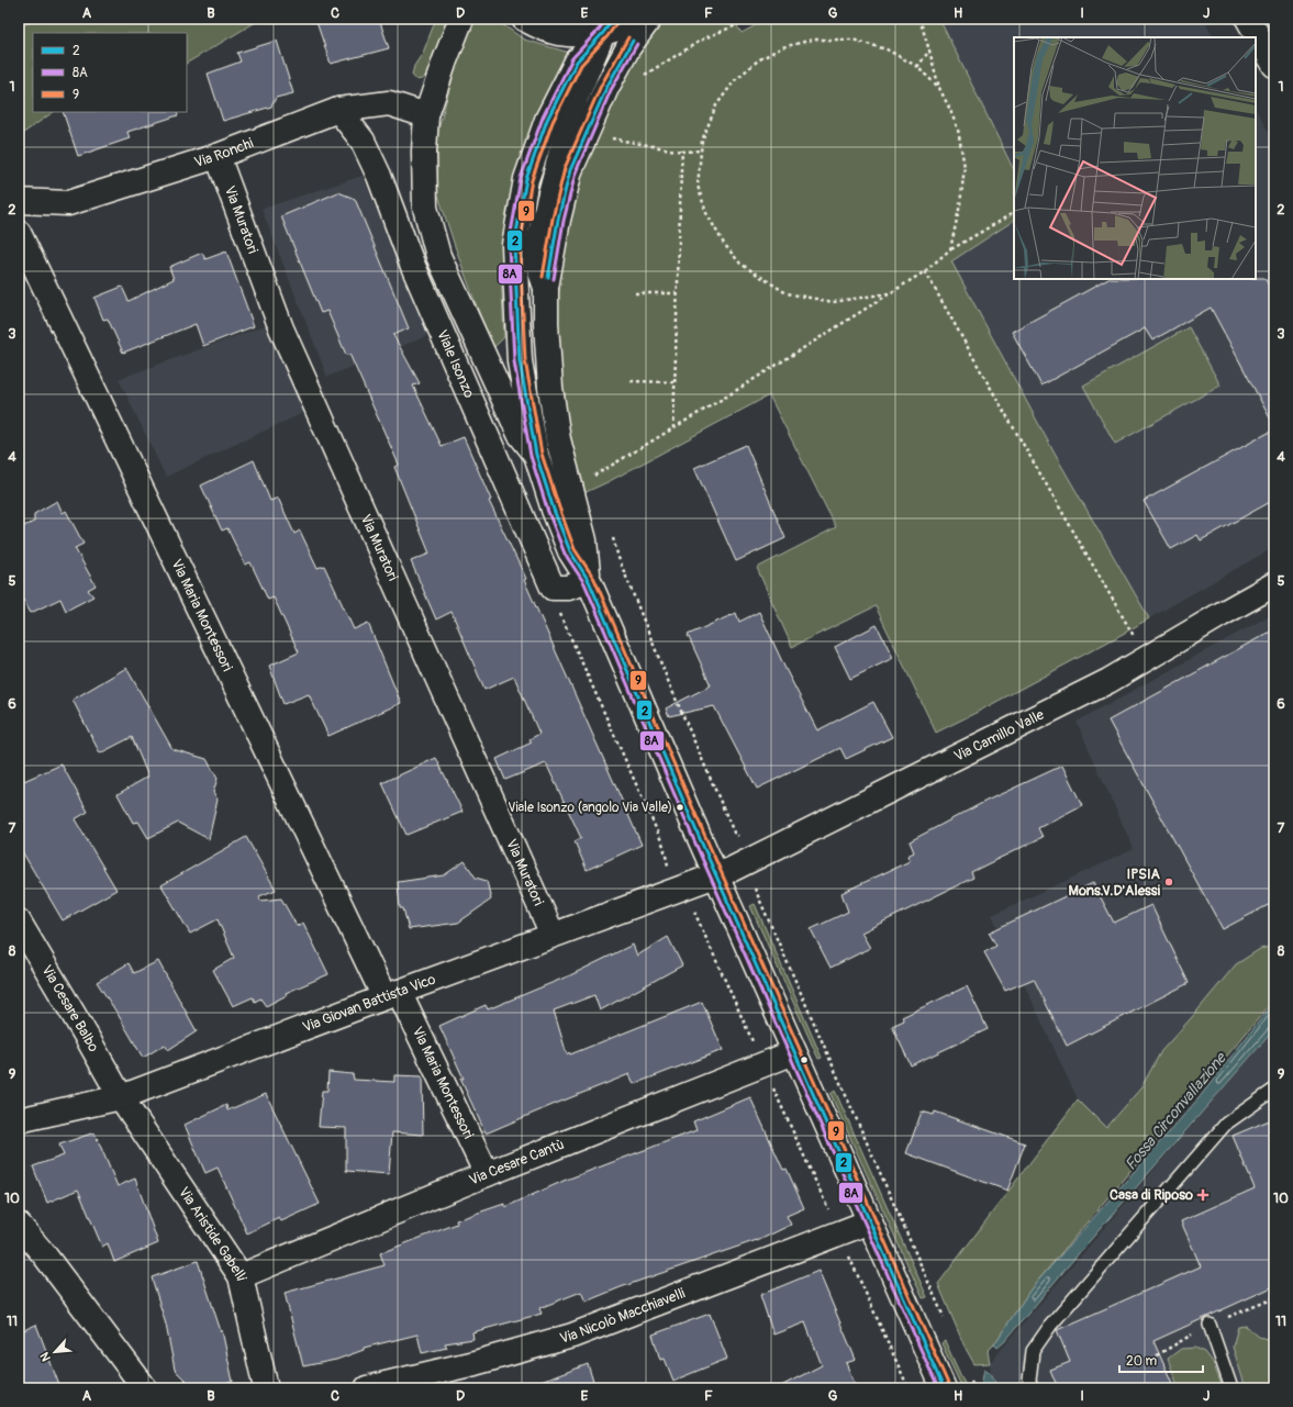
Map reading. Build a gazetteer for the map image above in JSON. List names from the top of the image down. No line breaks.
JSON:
{"streets":{"street":["Via Ronchi","Via Muratori","Viale Isonzo","Via Maria Montessori","Via Camillo Valle","Via Giovan Battista Vico","Via Cesare Balbo","Via Cesare Cantù","Via Aristide Gabelli","Via Nicolò Macchiavelli"]},"crossings":[["Via Ronchi","Via Muratori"],["Via Ronchi","Viale Isonzo"],["Via Muratori","Via Giovan Battista Vico"],["Viale Isonzo","Via Camillo Valle"],["Viale Isonzo","Via Giovan Battista Vico"],["Viale Isonzo","Via Cesare Cantù"],["Viale Isonzo","Via Nicolò Macchiavelli"],["Via Maria Montessori","Via Giovan Battista Vico"],["Via Maria Montessori","Via Cesare Cantù"],["Via Camillo Valle","Via Giovan Battista Vico"],["Via Giovan Battista Vico","Via Cesare Balbo"],["Via Giovan Battista Vico","Via Aristide Gabelli"],["Via Cesare Balbo","Via Aristide Gabelli"],["Via Cesare Cantù","Via Aristide Gabelli"]],"water":["Fossa Circonvallazione"],"places":{"other":["Viale Isonzo (angolo Via Valle)","IPSIA Mons.V.D'Alessi"],"health":["Casa di Riposo"]},"lines":["transit line 2","transit line 8A","transit line 9"],"legend":["2","8A","9"],"scale_bar":"20 m","north":"bottom left","grid":{"columns":["A","B","C","D","E","F","G","H","I","J"],"rows":["1","2","3","4","5","6","7","8","9","10","11"]}}
